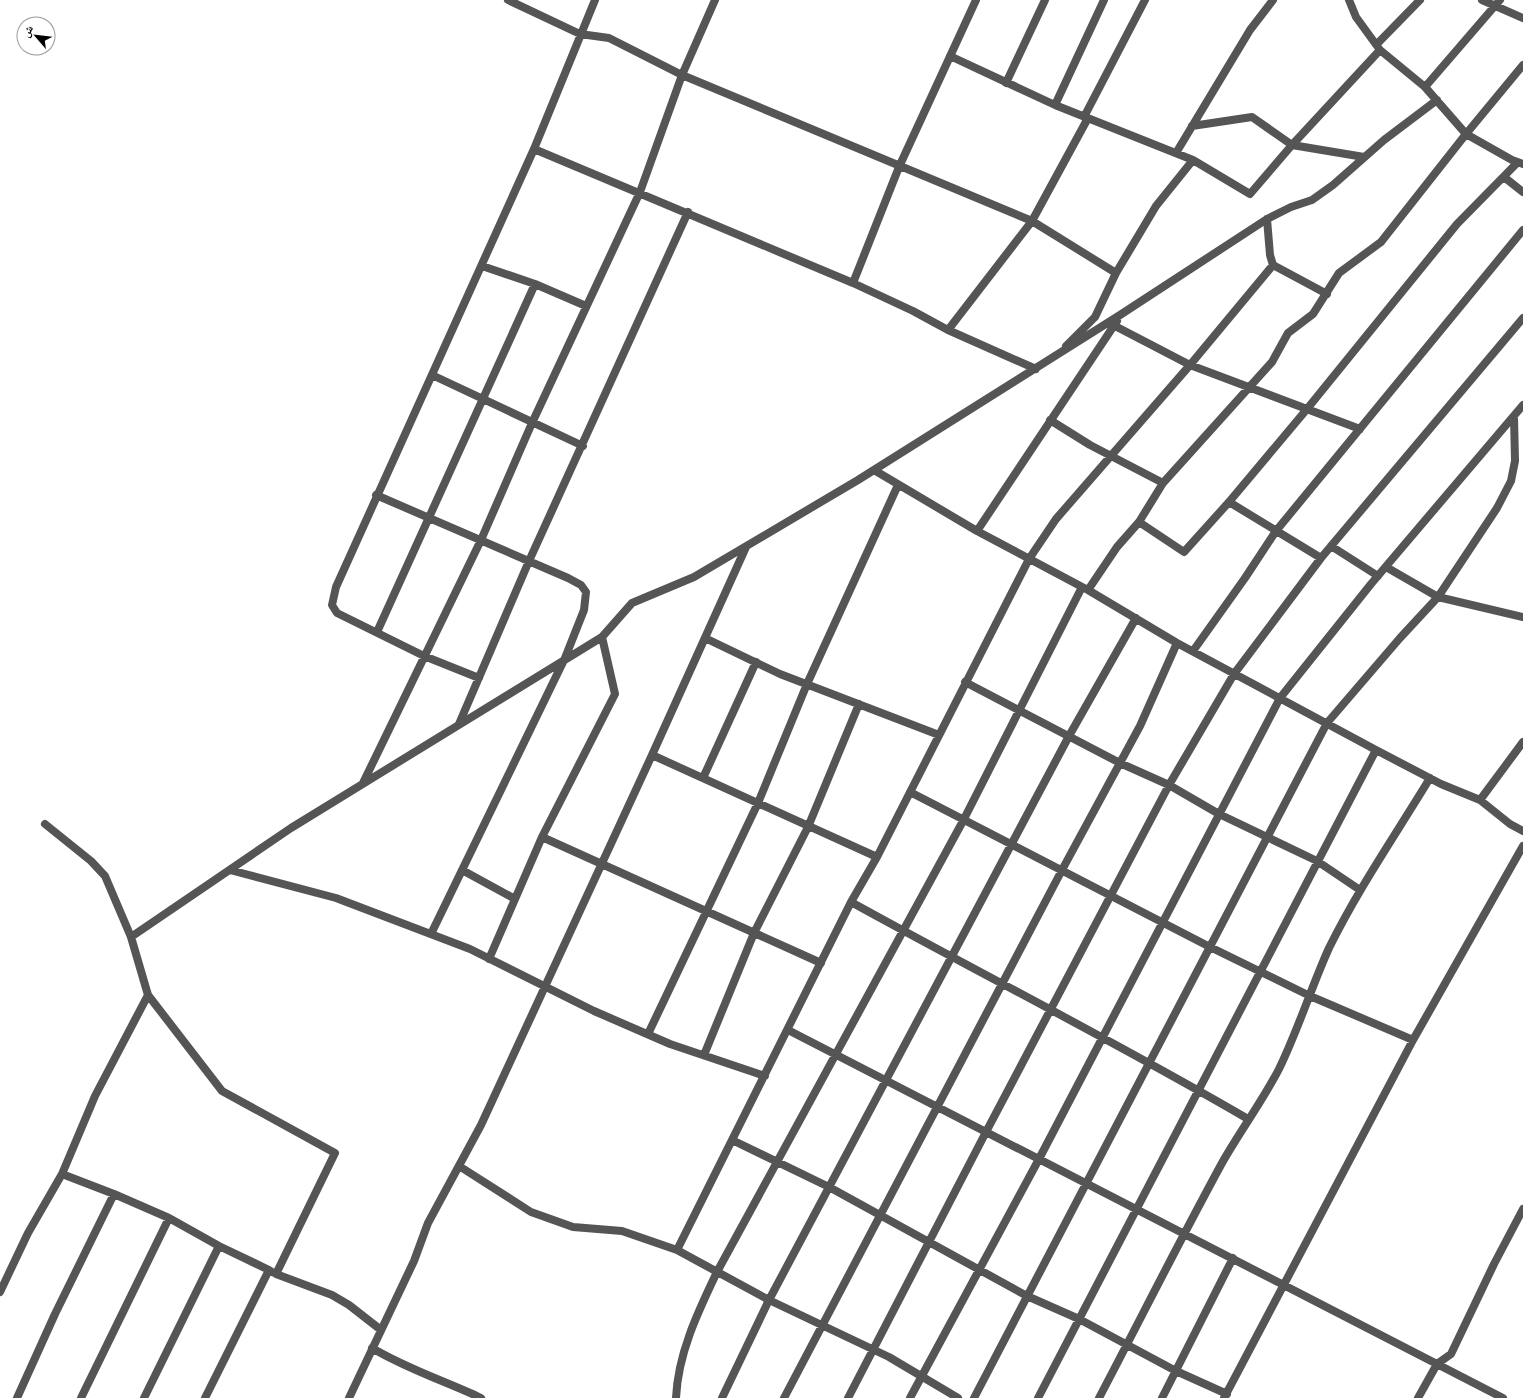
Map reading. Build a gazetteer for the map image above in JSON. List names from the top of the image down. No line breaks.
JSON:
{"north":"top left"}
